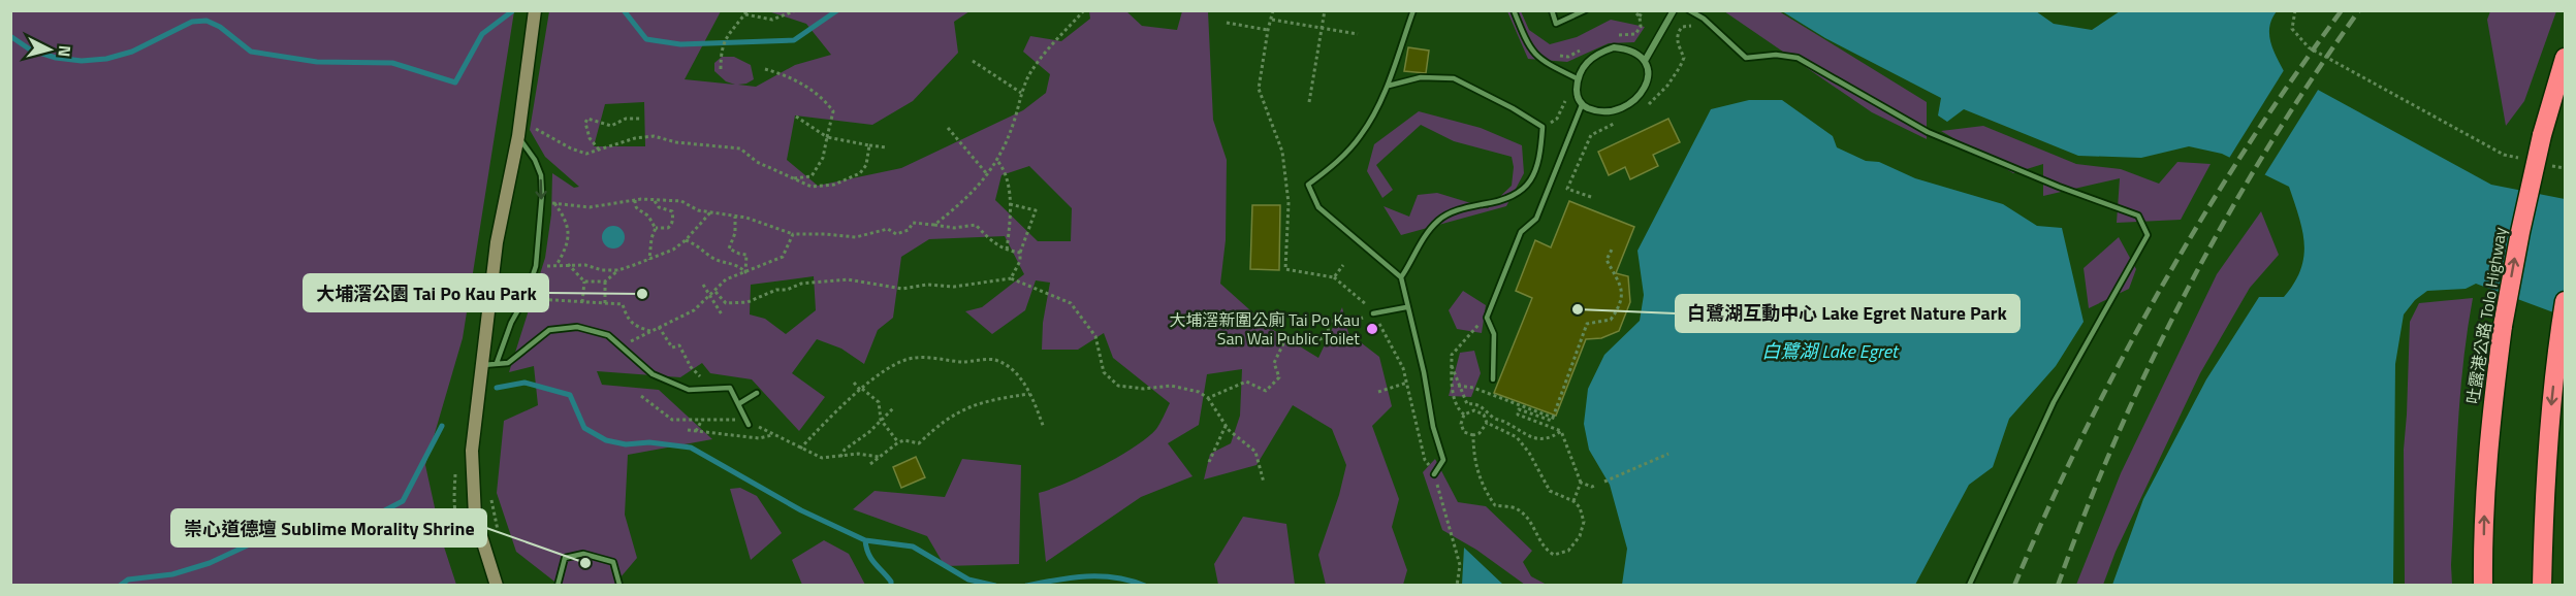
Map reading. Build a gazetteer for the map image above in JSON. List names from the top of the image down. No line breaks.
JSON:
{"streets":{"highway":["吐露港公路 Tolo Highway"]},"water":["白鷺湖 Lake Egret"],"places":["大埔滘公園 Tai Po Kau Park","白鷺湖互動中心 Lake Egret Nature Park","大埔滘新圍公廁 Tai Po Kau San Wai Public Toilet","崇心道德壇 Sublime Morality Shrine"],"north":"right"}
